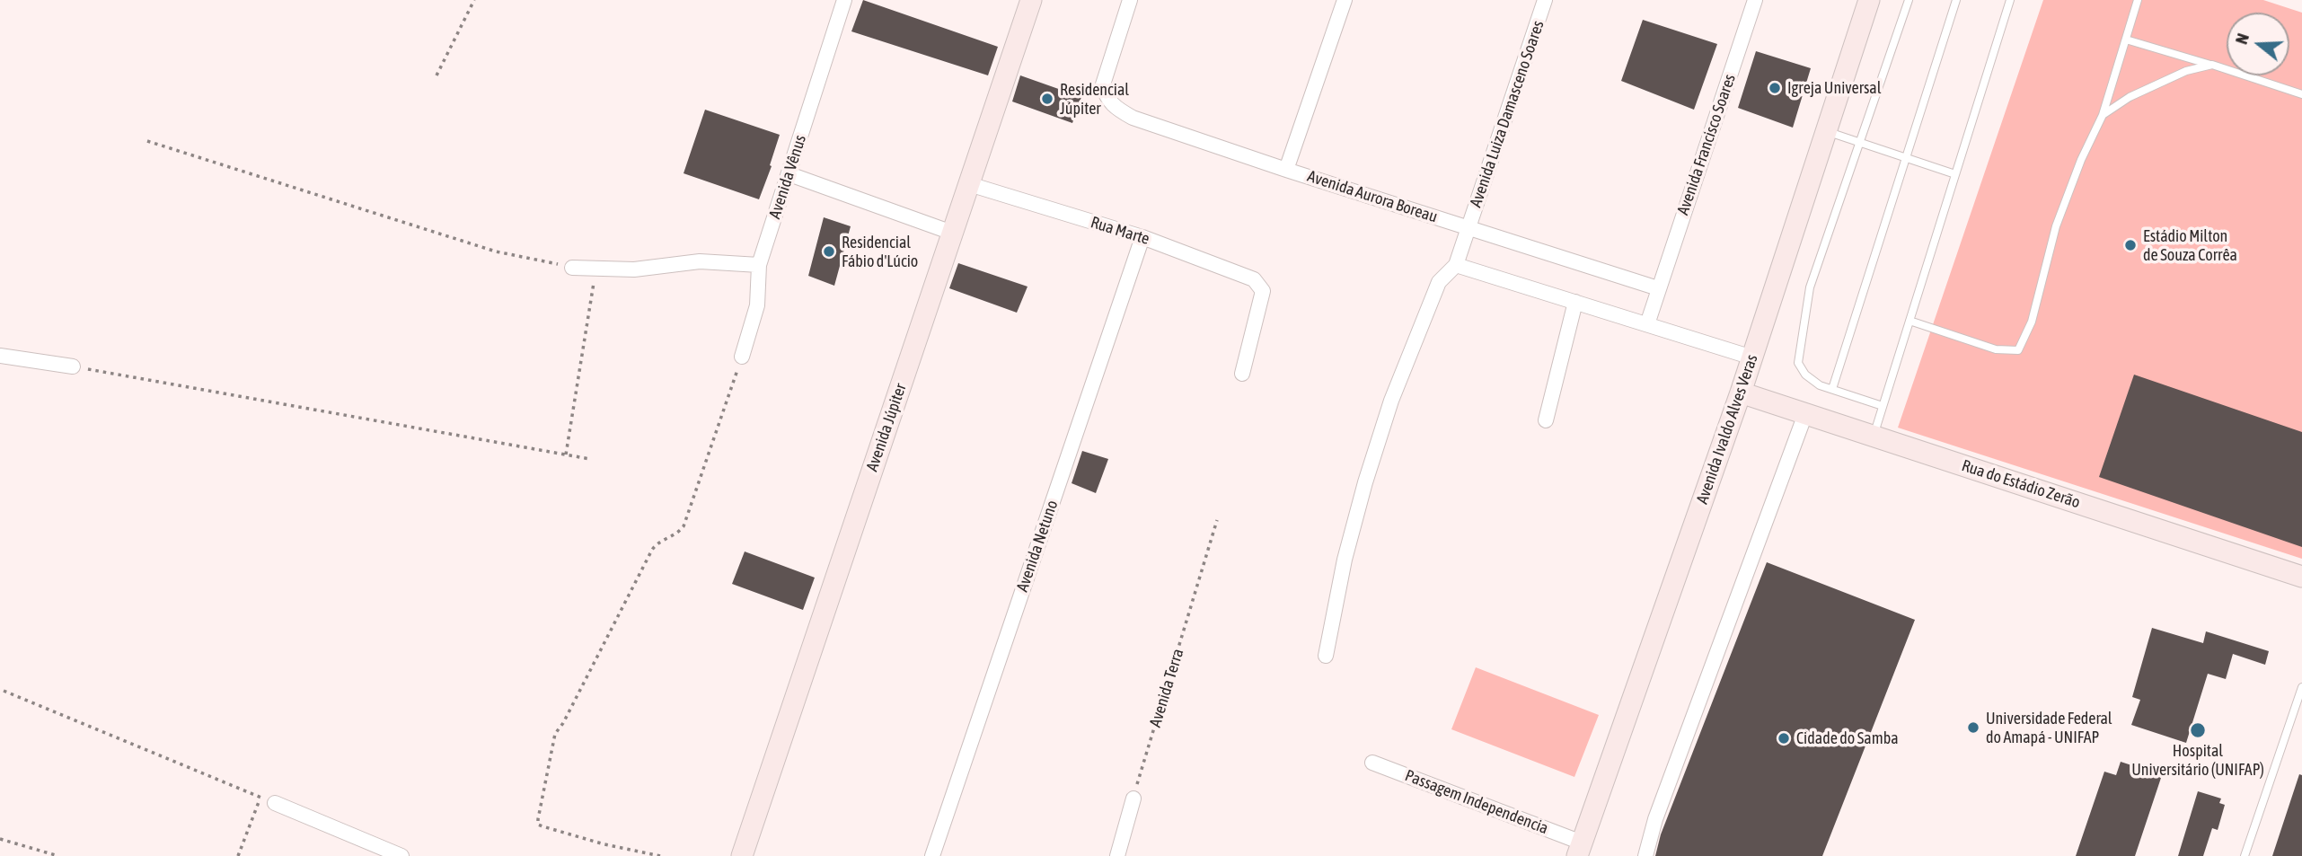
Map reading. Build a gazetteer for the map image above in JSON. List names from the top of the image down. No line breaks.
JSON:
{"streets":{"street":["Avenida Luiza Damasceno Soares","Avenida Francisco Soares","Avenida Vênus","Avenida Aurora Boreau","Rua Marte","Avenida Júpiter","Avenida Ivaldo Alves Veras","Rua do Estádio Zerão","Avenida Netuno","Passagem Independencia"],"path":["Avenida Terra"]},"crossings":[["Avenida Luiza Damasceno Soares","Avenida Aurora Boreau"],["Avenida Francisco Soares","Avenida Aurora Boreau"],["Rua Marte","Avenida Júpiter"],["Rua Marte","Avenida Netuno"],["Avenida Ivaldo Alves Veras","Rua do Estádio Zerão"],["Avenida Ivaldo Alves Veras","Passagem Independencia"]],"places":["Igreja Universal","Residencial Júpiter","Estádio Milton de Souza Corrêa","Residencial Fábio d'Lúcio","Universidade Federal do Amapá - UNIFAP","Hospital Universitário (UNIFAP)","Cidade do Samba"],"north":"left"}
